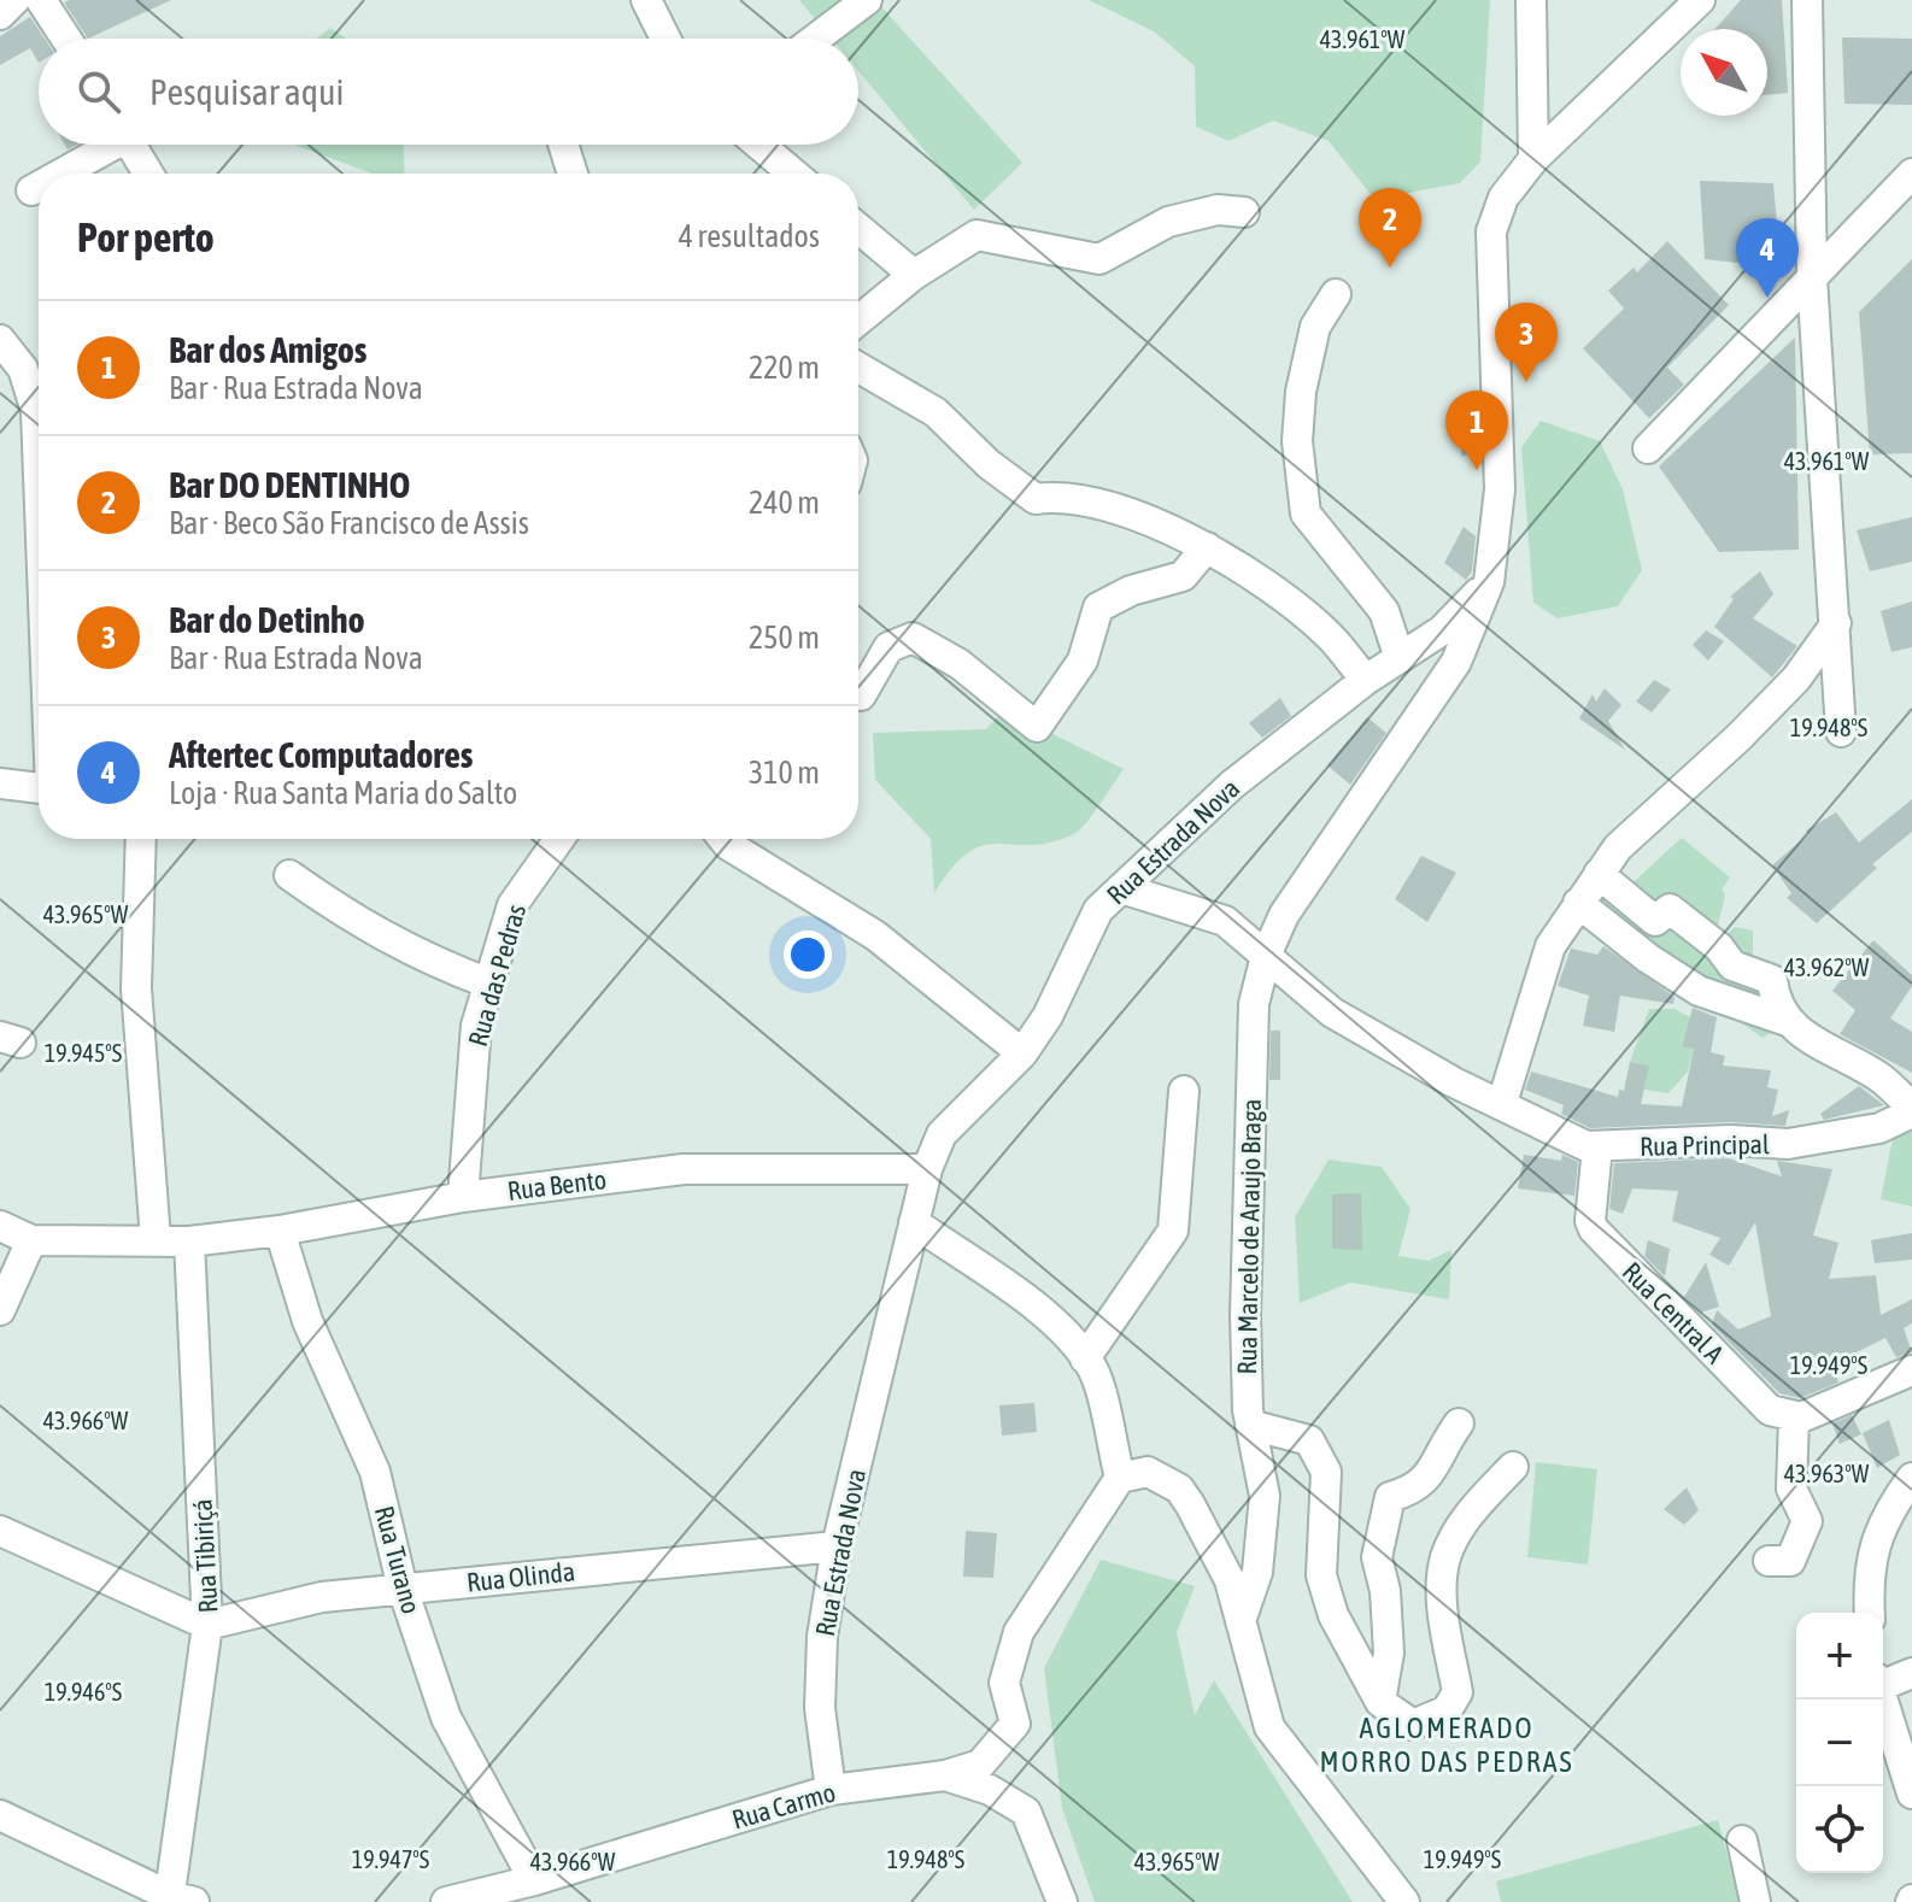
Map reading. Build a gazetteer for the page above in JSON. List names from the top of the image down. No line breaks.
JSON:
{"streets":{"street":["Rua Estrada Nova","Rua das Pedras","Rua Principal","Rua Bento","Rua Marcelo de Araujo Braga","Rua Central A","Rua Tibiriçá","Rua Turano","Rua Olinda","Rua Carmo"]},"crossings":[["Rua Estrada Nova","Rua Bento"],["Rua Estrada Nova","Rua Marcelo de Araujo Braga"],["Rua Estrada Nova","Rua Olinda"],["Rua Estrada Nova","Rua Carmo"],["Rua das Pedras","Rua Bento"],["Rua Principal","Rua Marcelo de Araujo Braga"],["Rua Principal","Rua Central A"],["Rua Bento","Rua Tibiriçá"],["Rua Bento","Rua Turano"],["Rua Tibiriçá","Rua Olinda"],["Rua Turano","Rua Olinda"],["Rua Turano","Rua Carmo"]],"districts":["AGLOMERADO MORRO DAS PEDRAS"],"north":"top left","page":{"search":"Pesquisar aqui","heading":["Por perto","4 resultados"],"pins":["2","4","3","1"],"list":[{"mark":"1","name":"Bar dos Amigos","note":"Bar · Rua Estrada Nova","value":"220 m"},{"mark":"2","name":"Bar DO DENTINHO","note":"Bar · Beco São Francisco de Assis","value":"240 m"},{"mark":"3","name":"Bar do Detinho","note":"Bar · Rua Estrada Nova","value":"250 m"},{"mark":"4","name":"Aftertec Computadores","note":"Loja · Rua Santa Maria do Salto","value":"310 m"}],"map_buttons":["+","−"]},"coordinates":["43.961°W","19.948°S","43.965°W","43.962°W","19.945°S","19.949°S","43.966°W","43.963°W","19.946°S","19.947°S"]}
